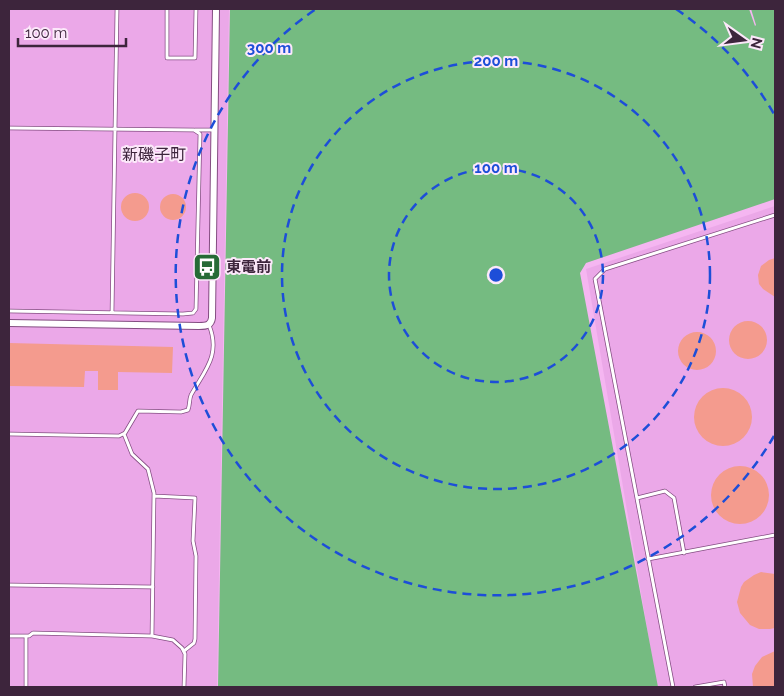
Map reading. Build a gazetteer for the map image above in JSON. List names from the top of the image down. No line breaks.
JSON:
{"districts":["新磯子町"],"places":{"bus stop":["東電前"]},"scale_bar":"100 m","north":"right","rings":["300 m","200 m","100 m"]}
